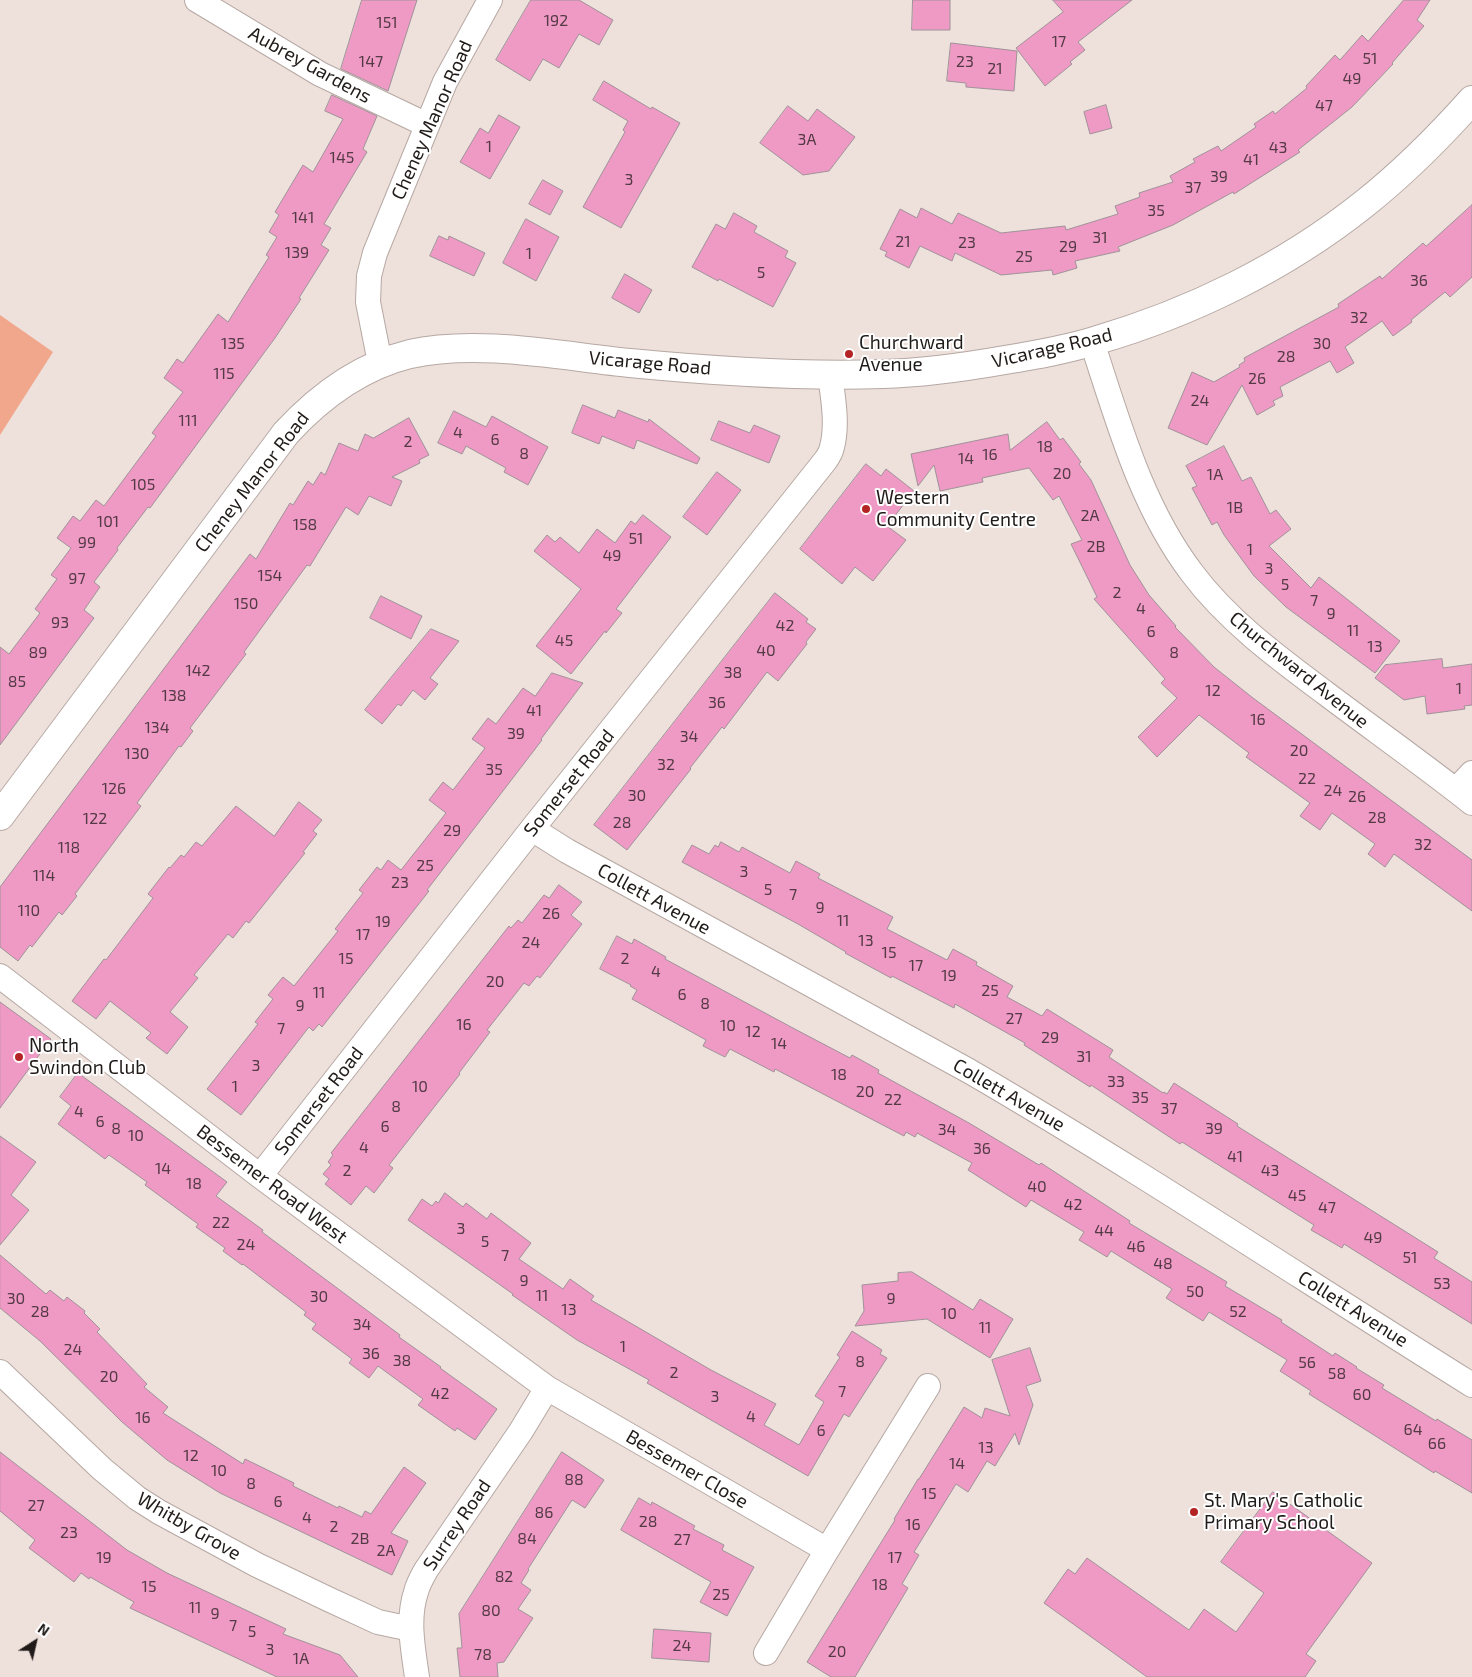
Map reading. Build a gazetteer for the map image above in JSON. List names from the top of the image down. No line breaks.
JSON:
{"streets":{"main road":["Cheney Manor Road","Vicarage Road"],"street":["Aubrey Gardens","Churchward Avenue","Somerset Road","Collett Avenue","Bessemer Road West","Bessemer Close","Surrey Road","Whitby Grove"]},"crossings":[["Aubrey Gardens","Cheney Manor Road"],["Cheney Manor Road","Vicarage Road"],["Vicarage Road","Churchward Avenue"],["Vicarage Road","Somerset Road"],["Somerset Road","Collett Avenue"],["Somerset Road","Bessemer Road West"],["Bessemer Road West","Bessemer Close"],["Bessemer Road West","Surrey Road"],["Bessemer Close","Surrey Road"],["Surrey Road","Whitby Grove"]],"places":["Churchward Avenue","Western Community Centre","North Swindon Club","St. Mary's Catholic Primary School"],"house_numbers":["192","151","17","51","147","23","21","49","47","3A","1","43","145","41","39","3","37","35","141","31","21","23","29","139","1","25","5","36","32","135","30","28","115","26","24","111","4","6","2","18","8","16","14","20","1A","105","1B","2A","101","158","51","99","2B","1","49","3","154","97","5","2","7","150","4","9","93","42","11","6","45","13","40","89","8","142","38","85","1","12","138","36","41","16","134","39","34","20","130","32","35","22","126","24","30","26","28","122","28","29","32","118","25","3","114","23","5","7","9","110","26","11","19","17","13","24","15","15","2","17","4","19","20","25","11","6","8","9","27","16","10","7","12","29","14","31","3","18","33","1","10","20","35","22","8","37","4","6","6","8","39","34","10","4","36","41","14","2","43","18","40","45","42","47","22","3","44","49","5","24","46","7","51","48","9","53","50","11","30","30","9","13","28","52","10","34","11","1","24","36","38","8","56","2","58","20","7","42","60","3","4","16","64","6","66","13","12","14","10","88","8","15","6","27","86","4","28","16","2","23","2B","84","27","2A","19","17","82","18","15","25","11","80","9","7","5","24","3","20","78","1A"],"north":"top right"}
